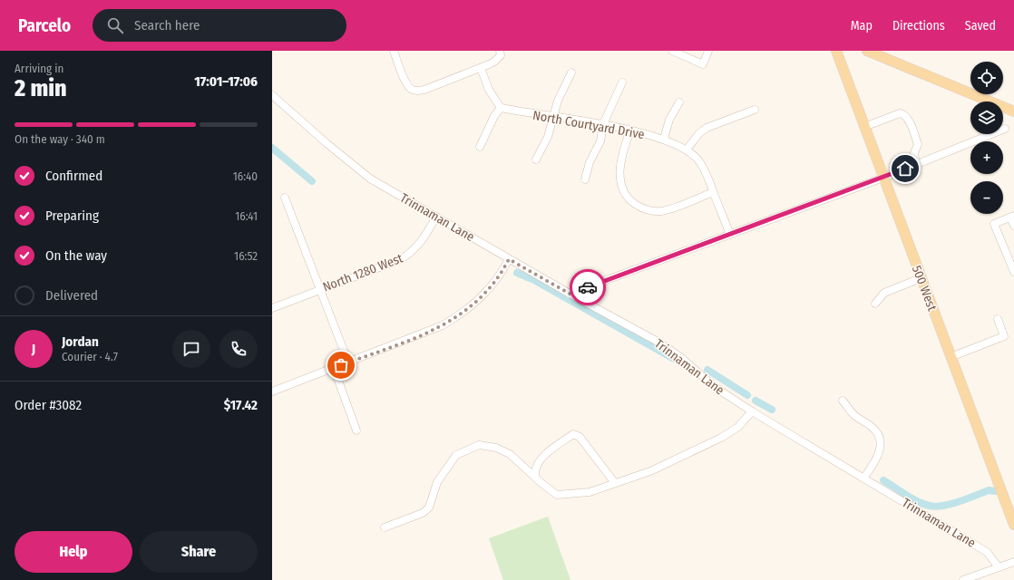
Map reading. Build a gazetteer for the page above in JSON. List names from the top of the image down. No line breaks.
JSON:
{"streets":{"main road":["500 West"],"street":["North Courtyard Drive","Trinnaman Lane","North 1280 West"]},"crossings":[["Trinnaman Lane","North 1280 West"]],"page":{"header":"Parcelo","search":"Search here","nav":["Map","Directions","Saved"],"heading":["2 min","Arriving in","17:01–17:06"],"panel":["Jordan","Courier · 4.7","Order #3082","$17.42"],"map_buttons":["+","−"],"bar":"On the way · 340 m","list":[["Confirmed","16:40"],["Preparing","16:41"],["On the way","16:52"],"Delivered"],"round":"J","buttons":["Help","Share"]}}
